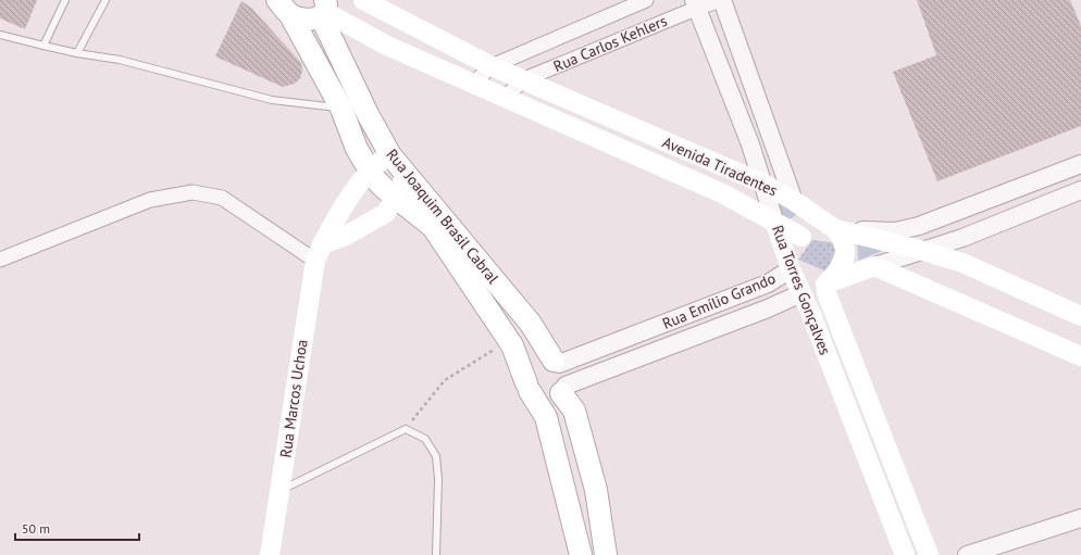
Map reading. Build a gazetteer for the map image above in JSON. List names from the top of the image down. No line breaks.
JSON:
{"streets":{"main road":["Avenida Tiradentes","Rua Joaquim Brasil Cabral","Rua Torres Gonçalves","Rua Emílio Grando","Rua Marcos Uchoa"],"street":["Rua Carlos Kehlers"]},"crossings":[["Rua Carlos Kehlers","Avenida Tiradentes"],["Rua Carlos Kehlers","Rua Torres Gonçalves"],["Avenida Tiradentes","Rua Joaquim Brasil Cabral"],["Avenida Tiradentes","Rua Torres Gonçalves"],["Avenida Tiradentes","Rua Emílio Grando"],["Rua Joaquim Brasil Cabral","Rua Emílio Grando"],["Rua Joaquim Brasil Cabral","Rua Marcos Uchoa"],["Rua Torres Gonçalves","Rua Emílio Grando"]],"scale_bar":"50 m"}
